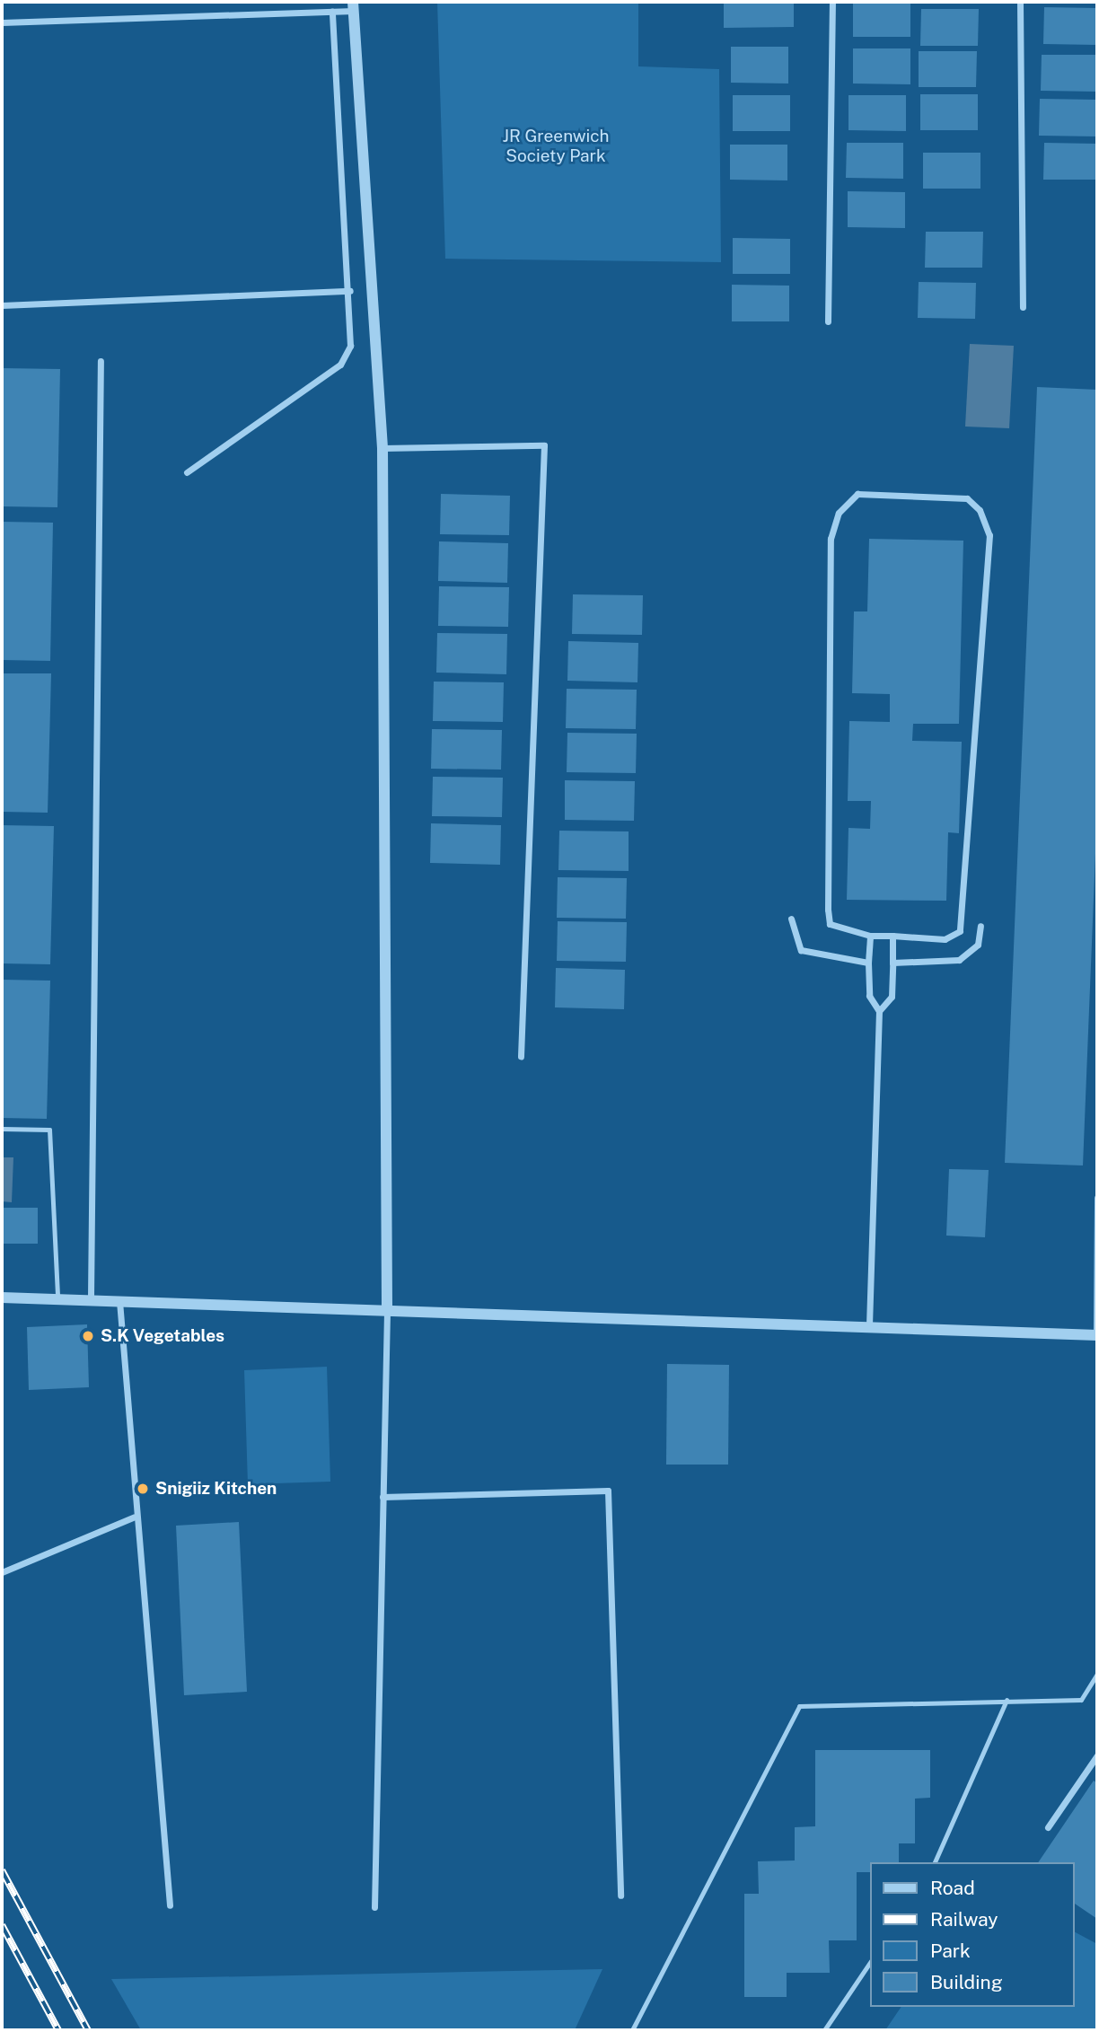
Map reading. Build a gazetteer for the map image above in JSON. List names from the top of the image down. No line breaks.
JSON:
{"parks":["JR Greenwich Society Park"],"places":["S.K Vegetables","Snigiiz Kitchen"],"legend":["Road","Railway","Park","Building"]}
